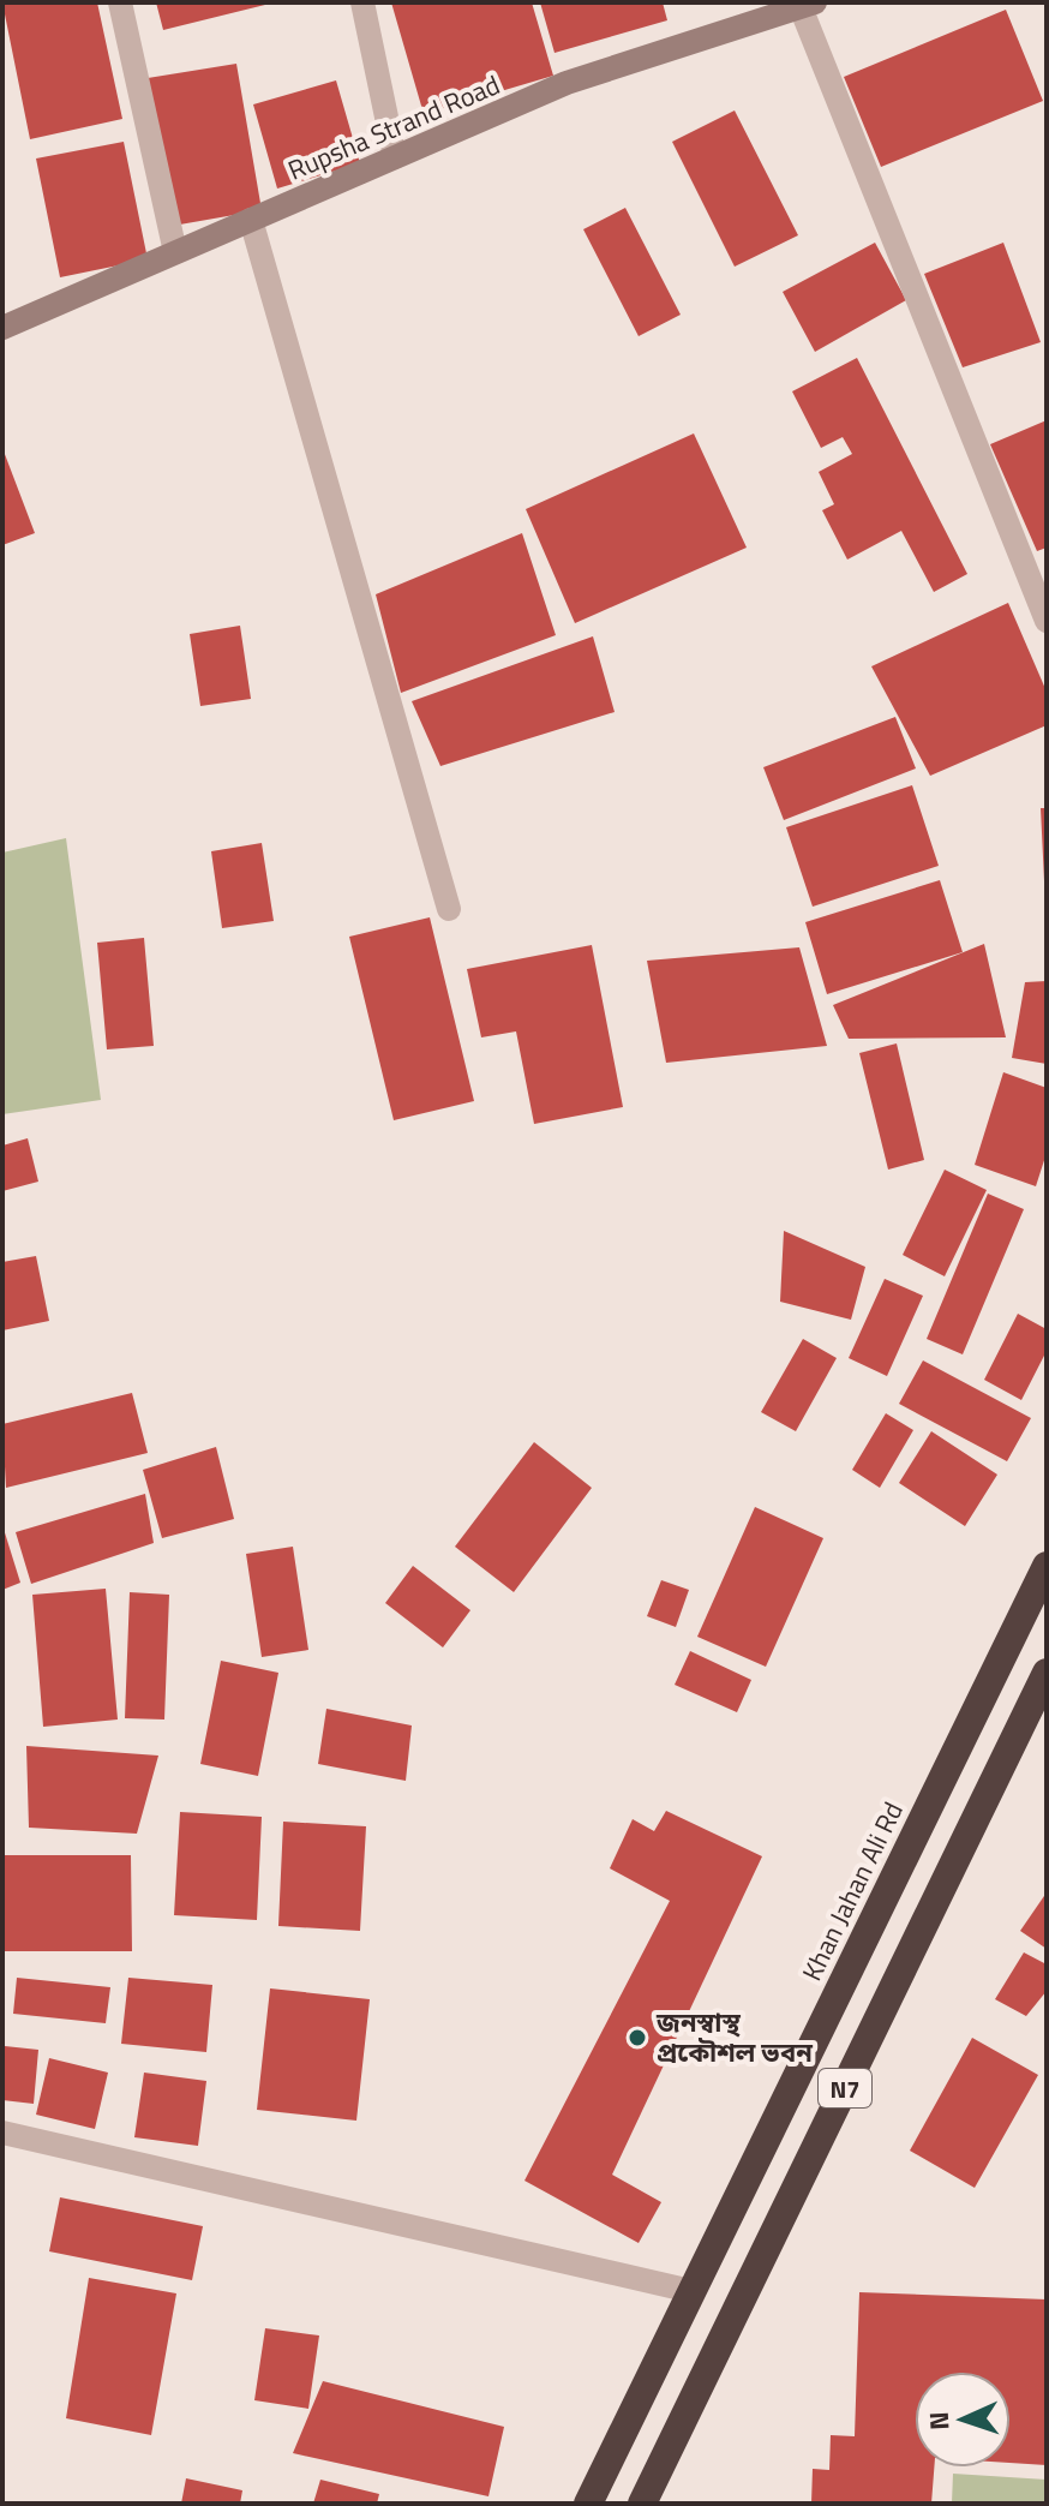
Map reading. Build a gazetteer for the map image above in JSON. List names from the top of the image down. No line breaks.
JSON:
{"streets":{"highway":["Khan Jahan Ali Rd","N7"],"street":["Rupsha Strand Road"]},"places":["জনস্বাস্থ প্রকৌশল ভবন"],"north":"left"}
